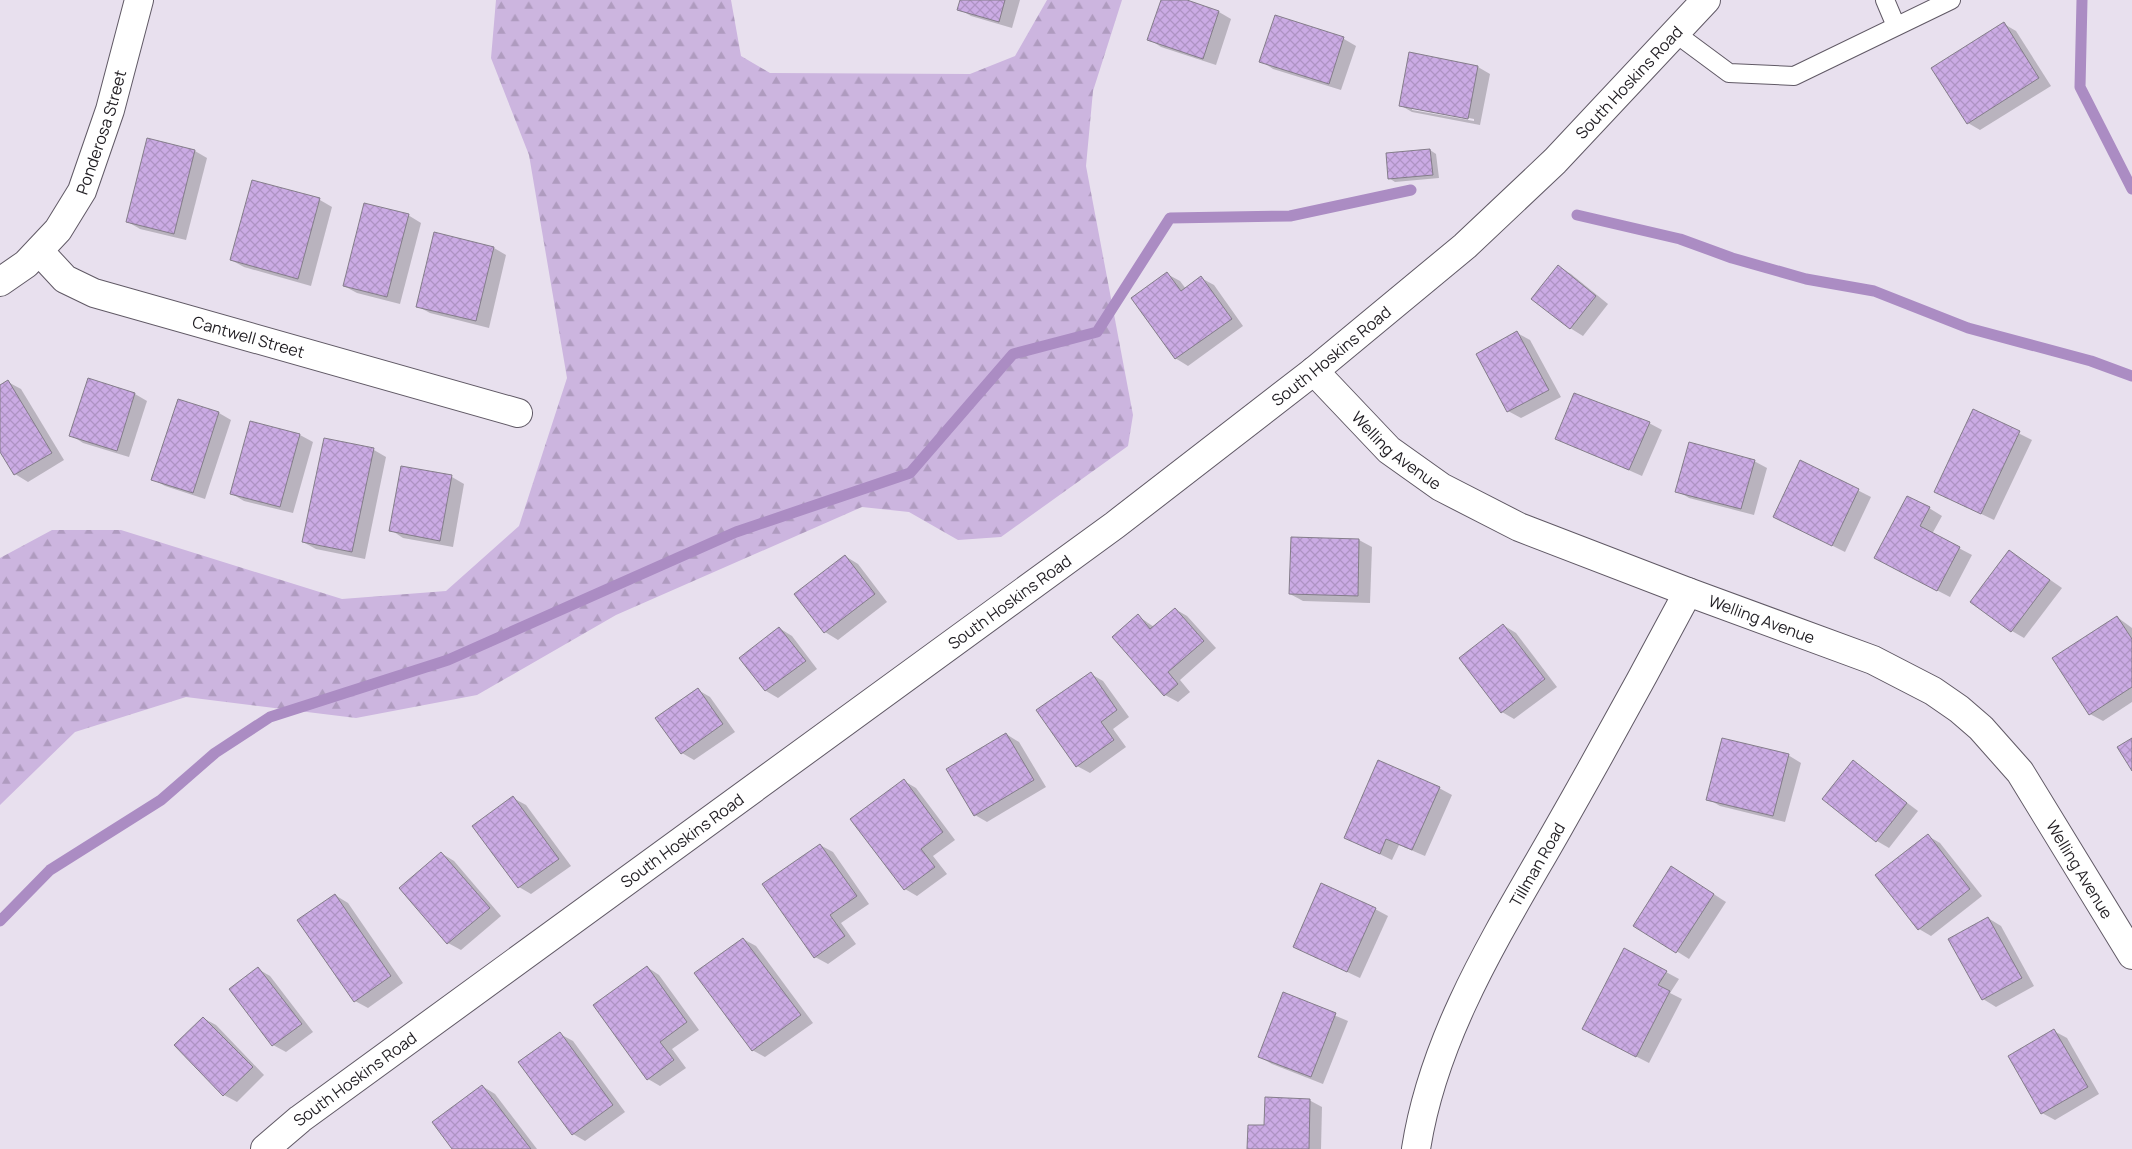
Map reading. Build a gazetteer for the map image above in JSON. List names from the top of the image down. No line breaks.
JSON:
{"streets":{"street":["South Hoskins Road","Ponderosa Street","Cantwell Street","Welling Avenue","Tillman Road"]},"crossings":[["South Hoskins Road","Welling Avenue"],["Ponderosa Street","Cantwell Street"],["Welling Avenue","Tillman Road"]]}
